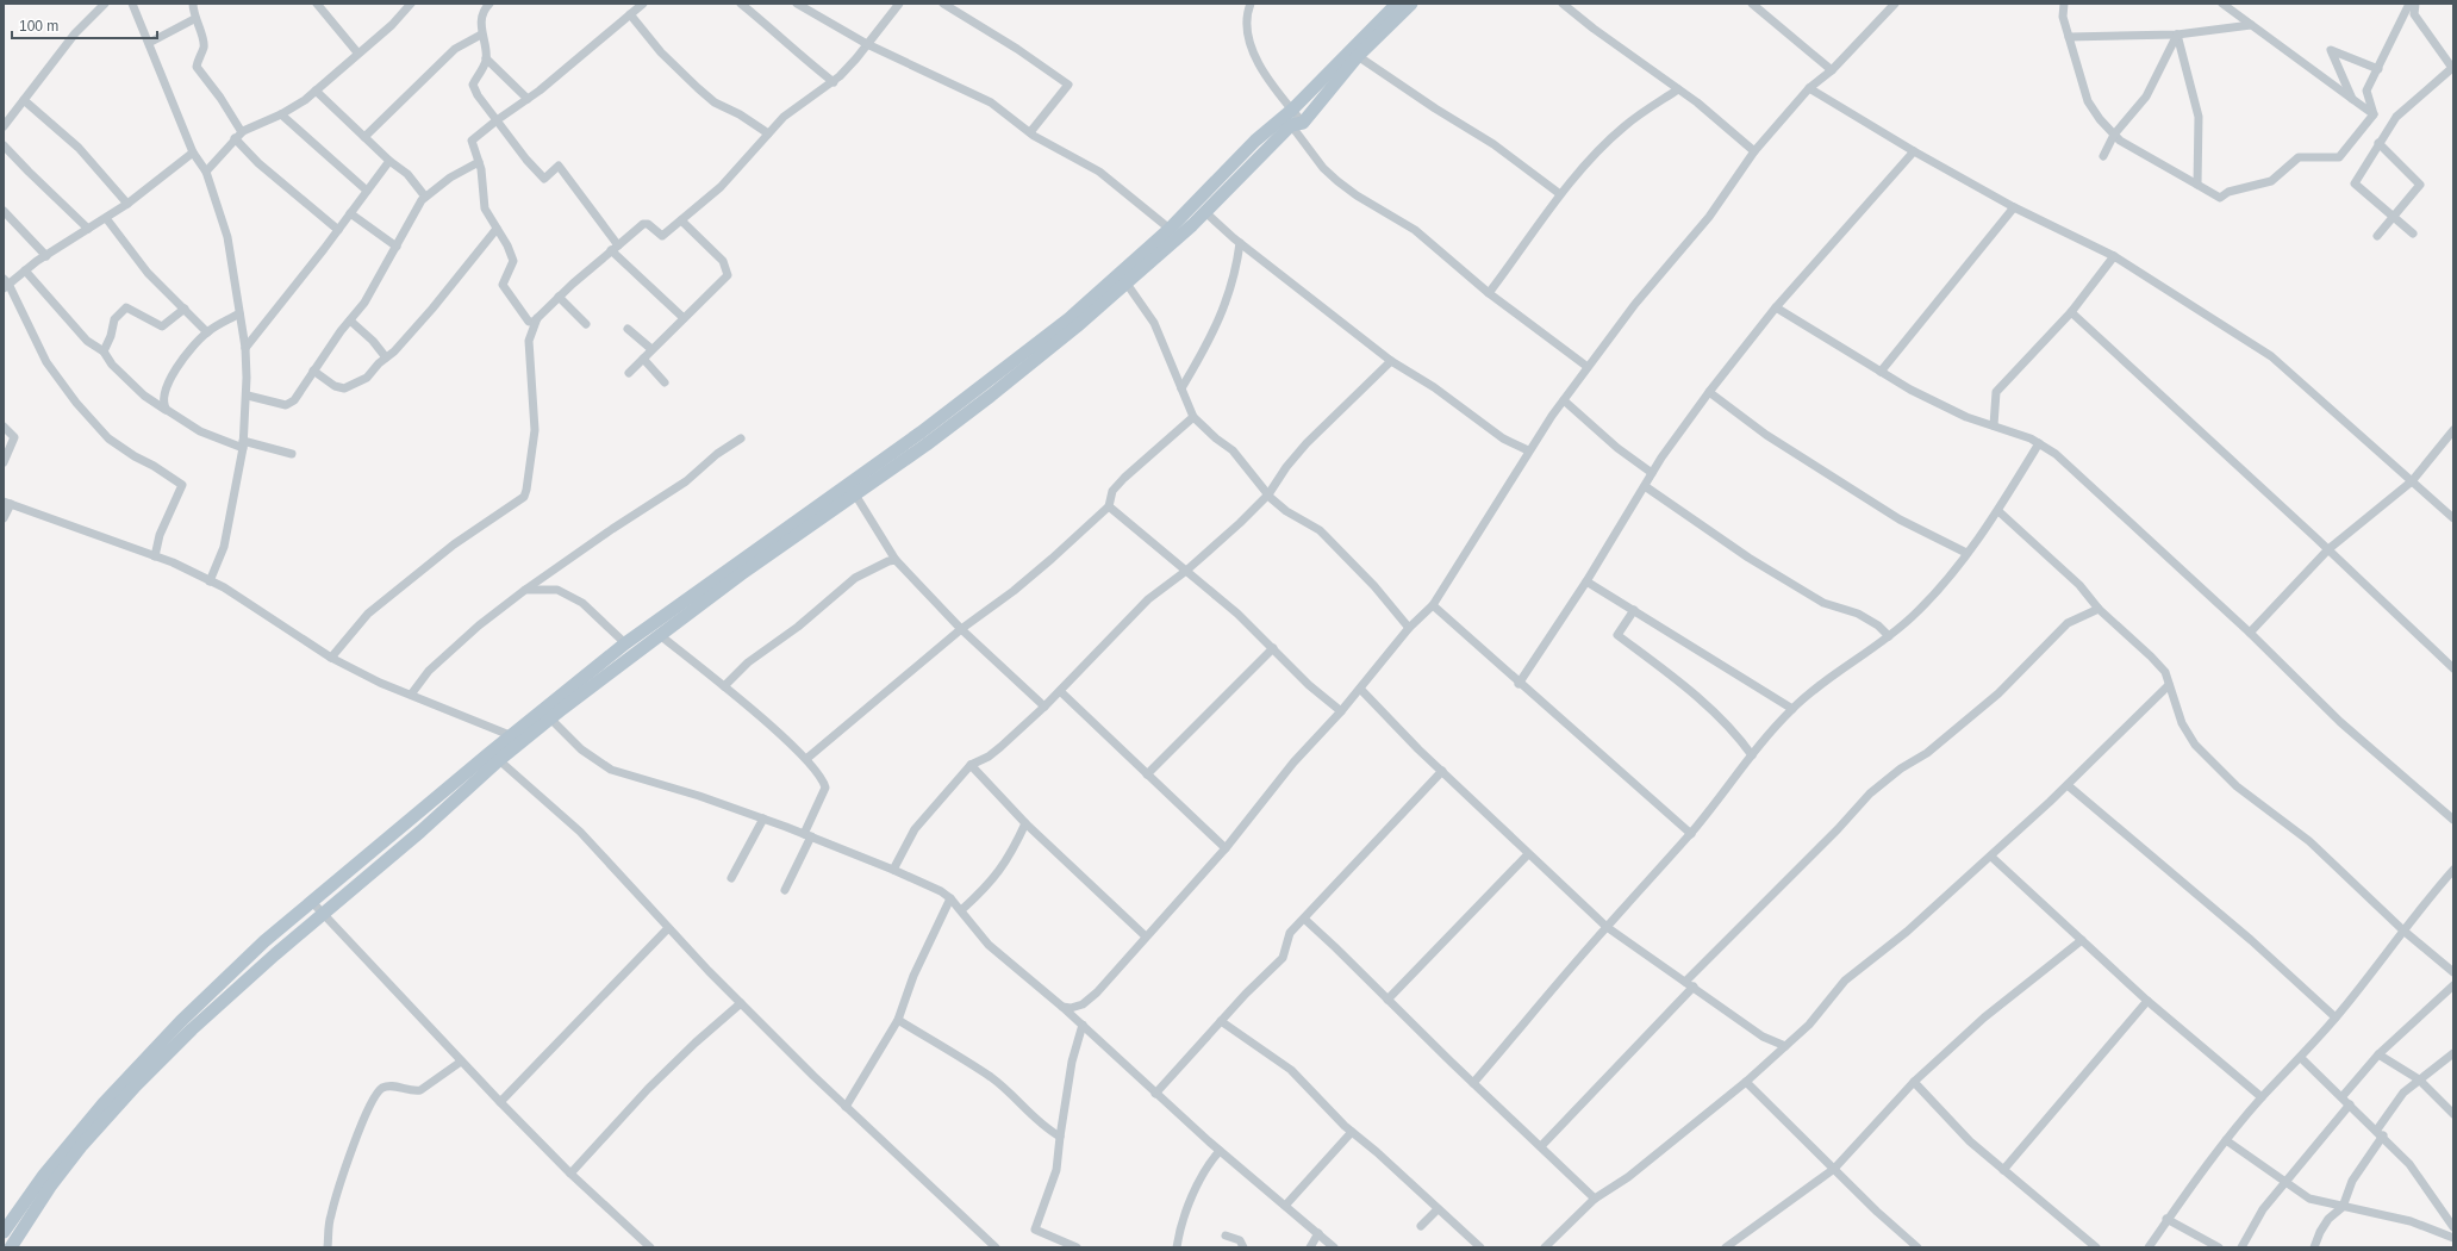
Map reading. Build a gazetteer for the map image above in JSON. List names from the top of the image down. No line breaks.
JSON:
{"scale_bar":"100 m"}
